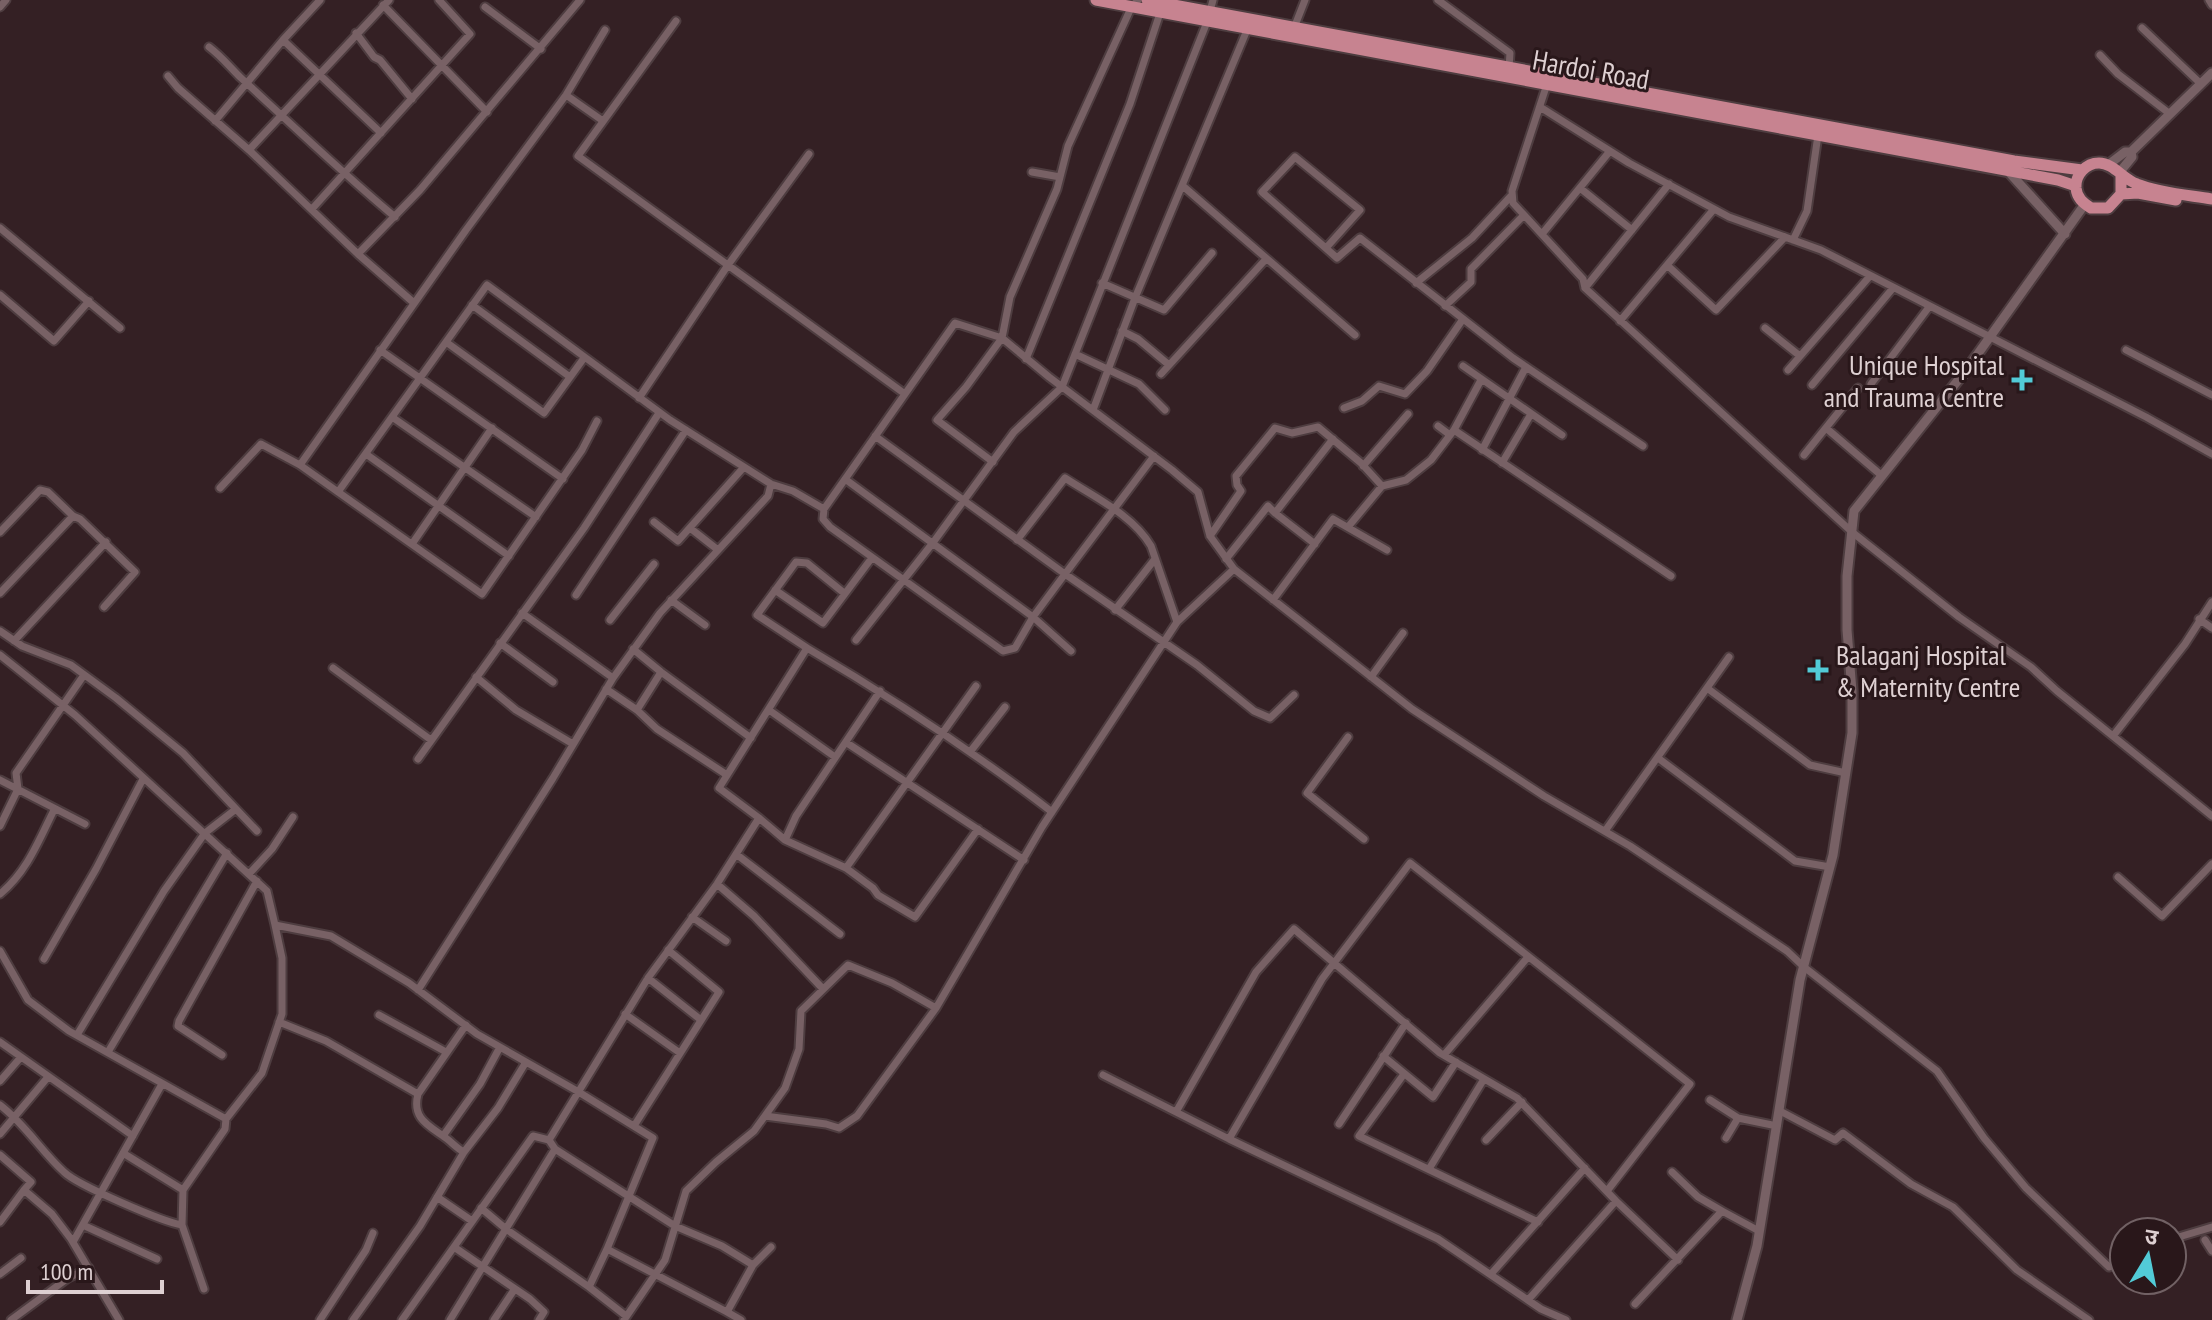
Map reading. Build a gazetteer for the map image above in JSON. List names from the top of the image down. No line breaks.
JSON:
{"streets":{"main road":["Hardoi Road"]},"places":{"health":["Unique Hospital and Trauma Centre","Balaganj Hospital & Maternity Centre"]},"scale_bar":"100 m","north":"top"}
